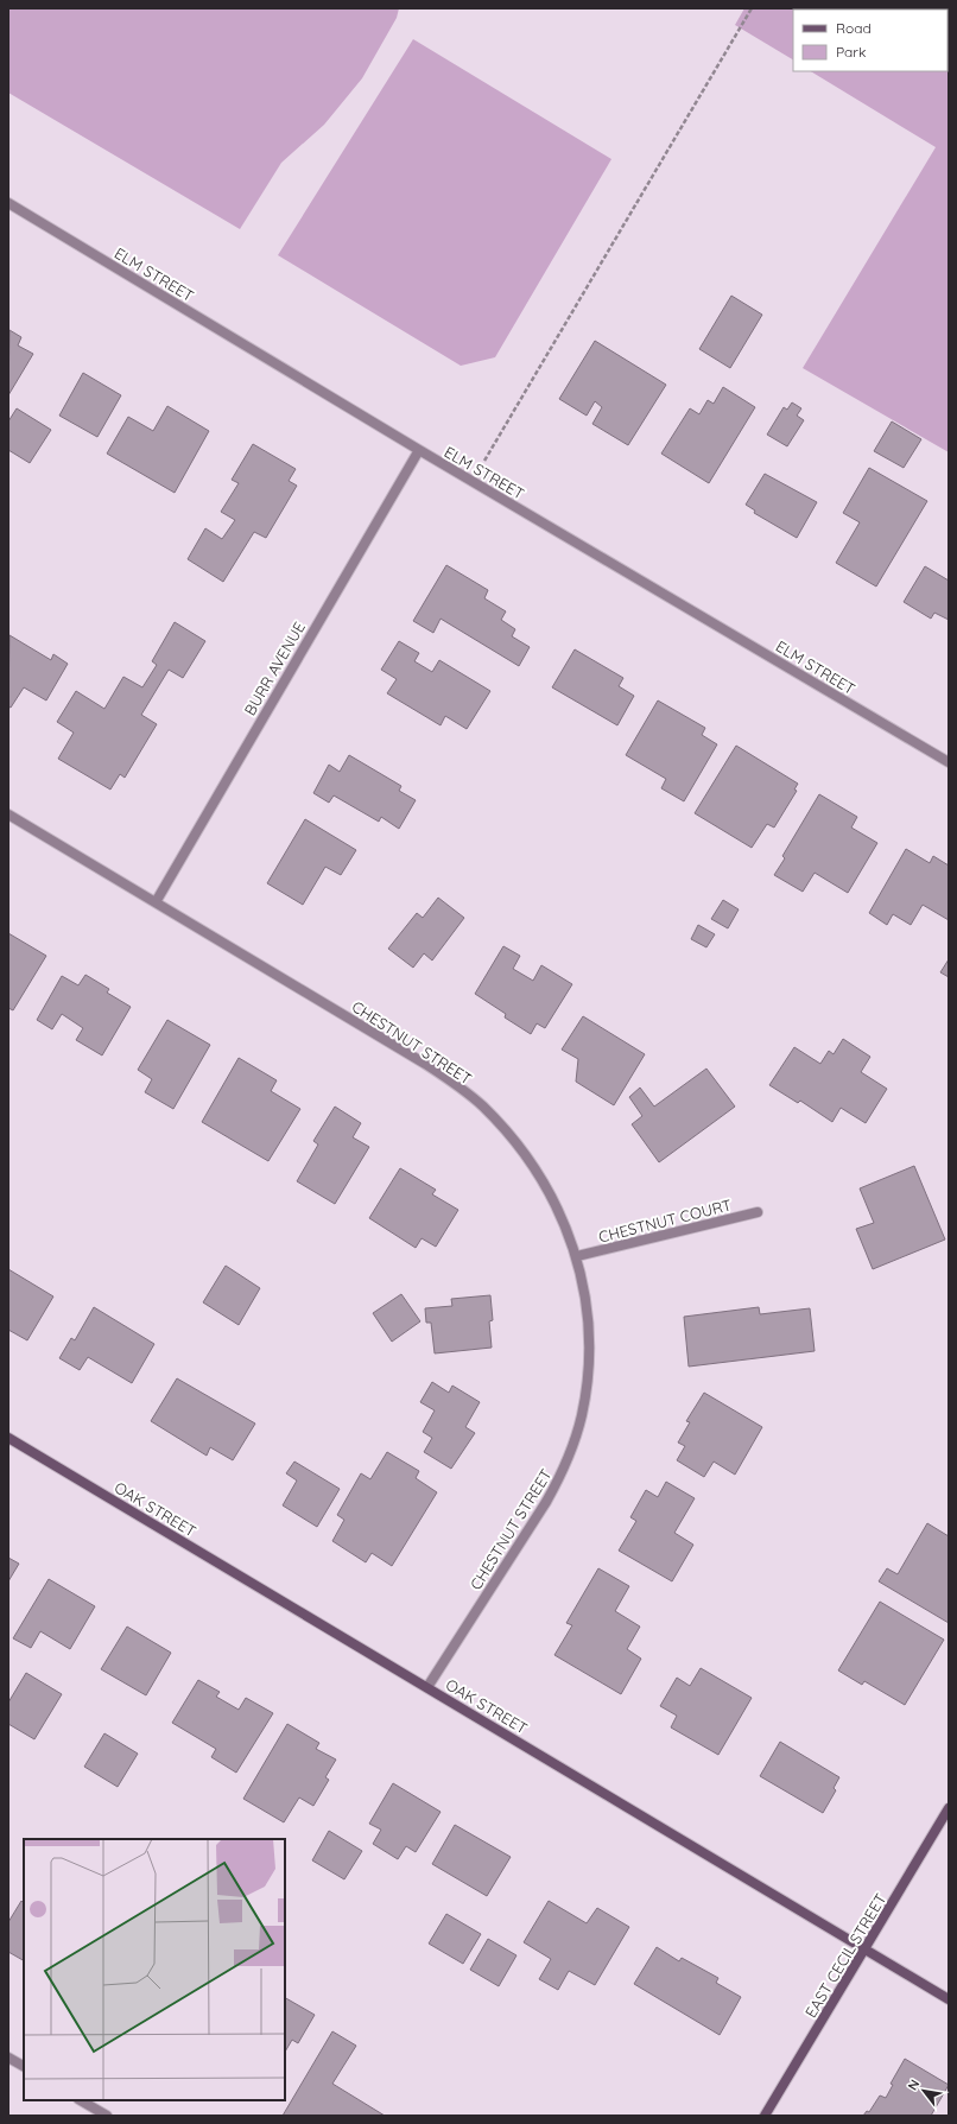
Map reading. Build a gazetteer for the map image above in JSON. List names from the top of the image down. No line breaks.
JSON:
{"streets":{"street":["ELM STREET","BURR AVENUE","CHESTNUT STREET","CHESTNUT COURT","OAK STREET","EAST CECIL STREET"]},"crossings":[["ELM STREET","BURR AVENUE"],["BURR AVENUE","CHESTNUT STREET"],["CHESTNUT STREET","CHESTNUT COURT"],["CHESTNUT STREET","OAK STREET"],["OAK STREET","EAST CECIL STREET"]],"legend":["Road","Park"],"north":"top left"}
